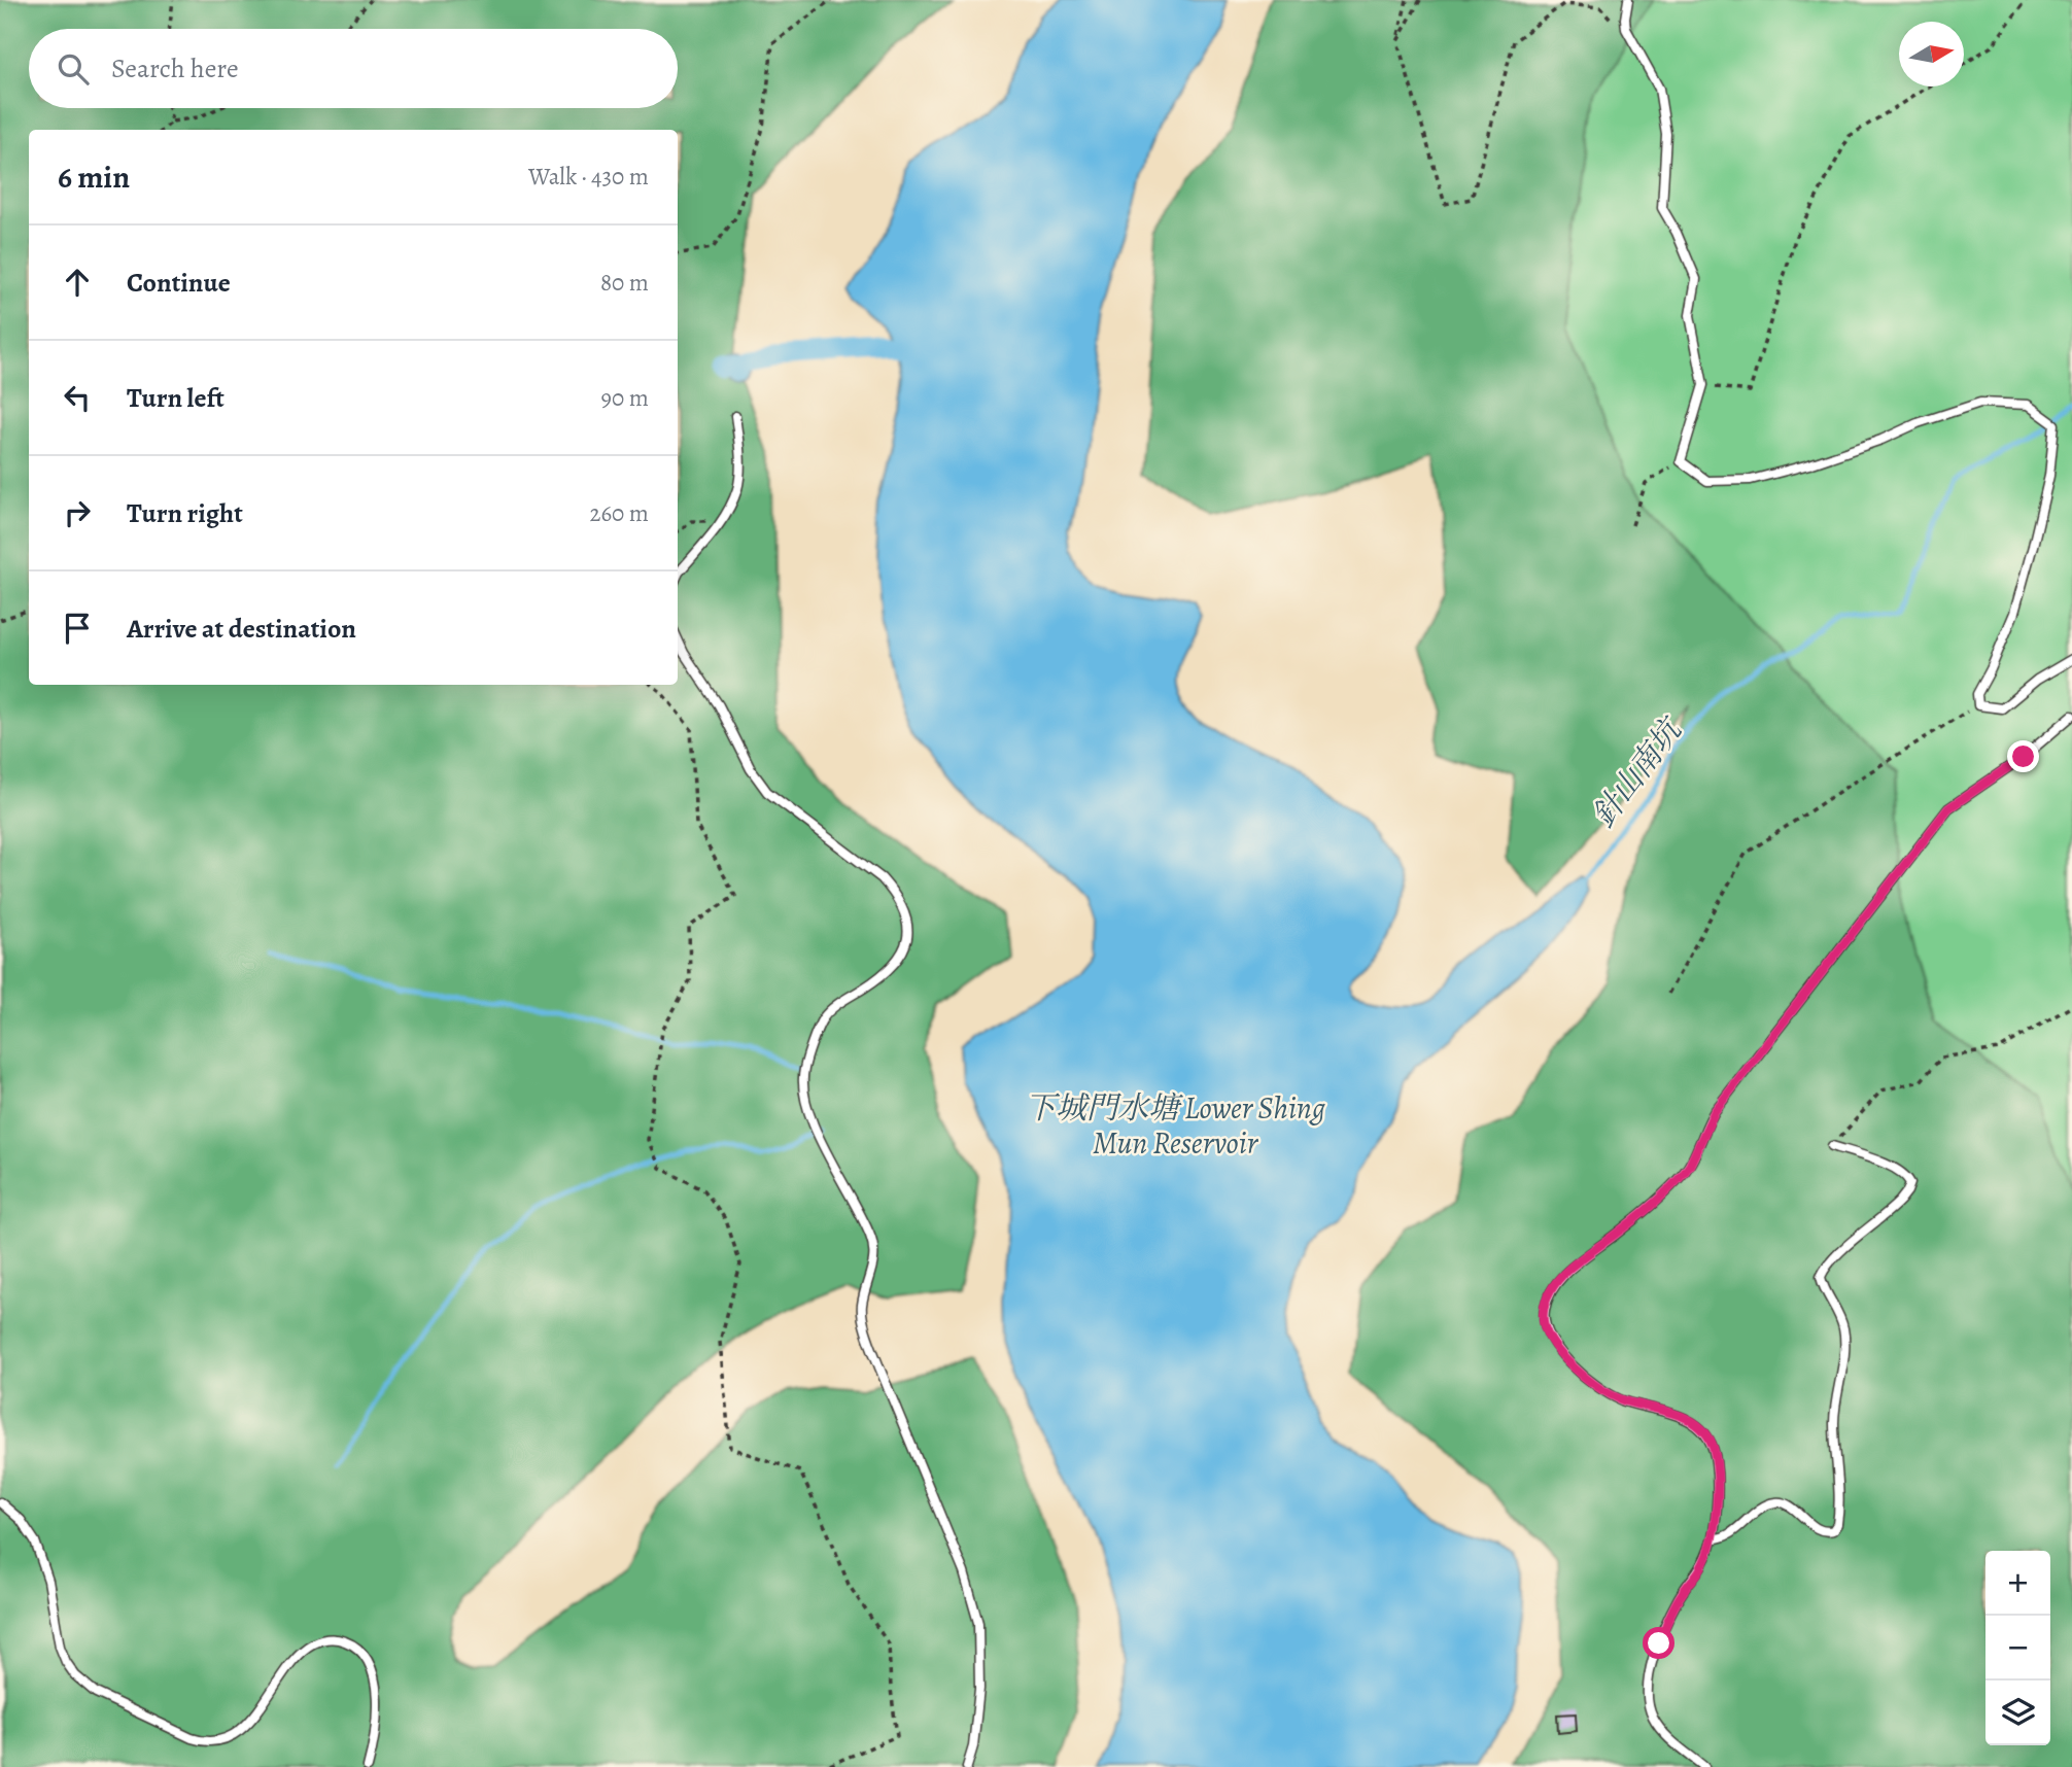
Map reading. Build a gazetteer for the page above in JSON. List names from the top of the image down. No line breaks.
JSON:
{"water":["針山南坑","下城門水塘 Lower Shing Mun Reservoir"],"north":"right","page":{"search":"Search here","heading":["6 min","Walk · 430 m"],"list":[["Continue","80 m"],["Turn left","90 m"],["Turn right","260 m"],"Arrive at destination"],"map_buttons":["+","−"]}}
